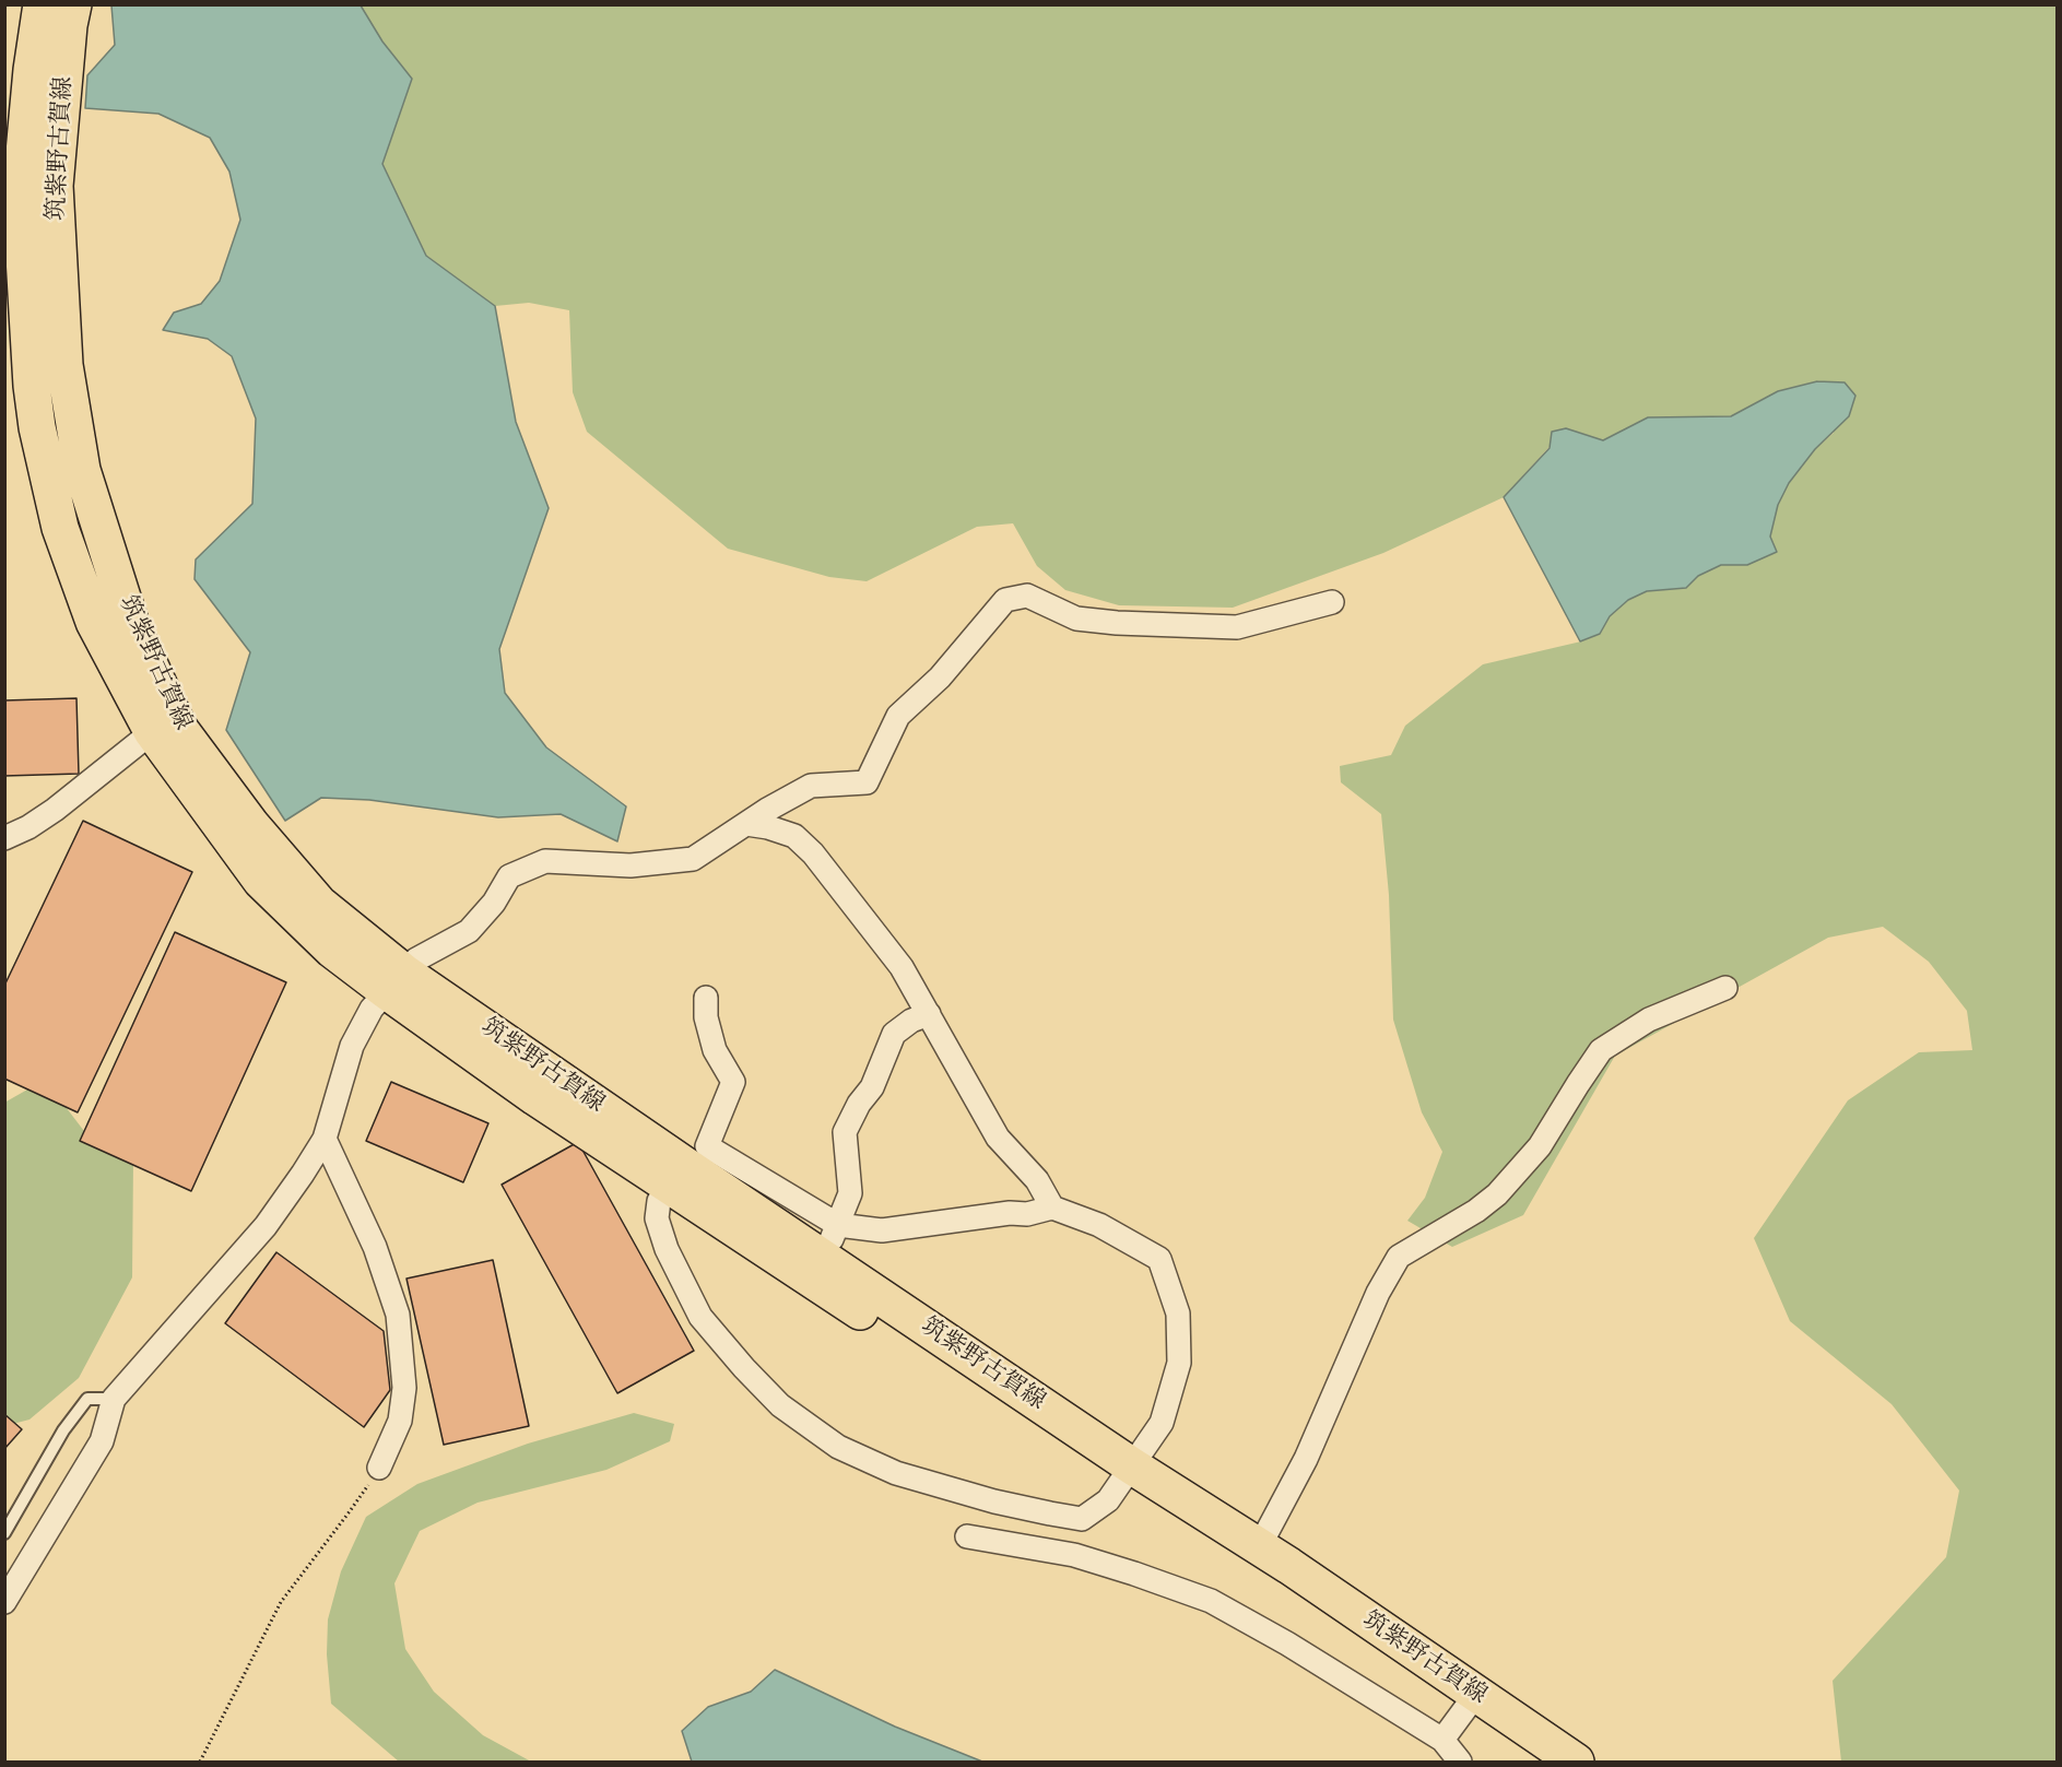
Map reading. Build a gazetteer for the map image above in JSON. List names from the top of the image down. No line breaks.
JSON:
{"streets":{"main road":["筑紫野古賀線"]}}
